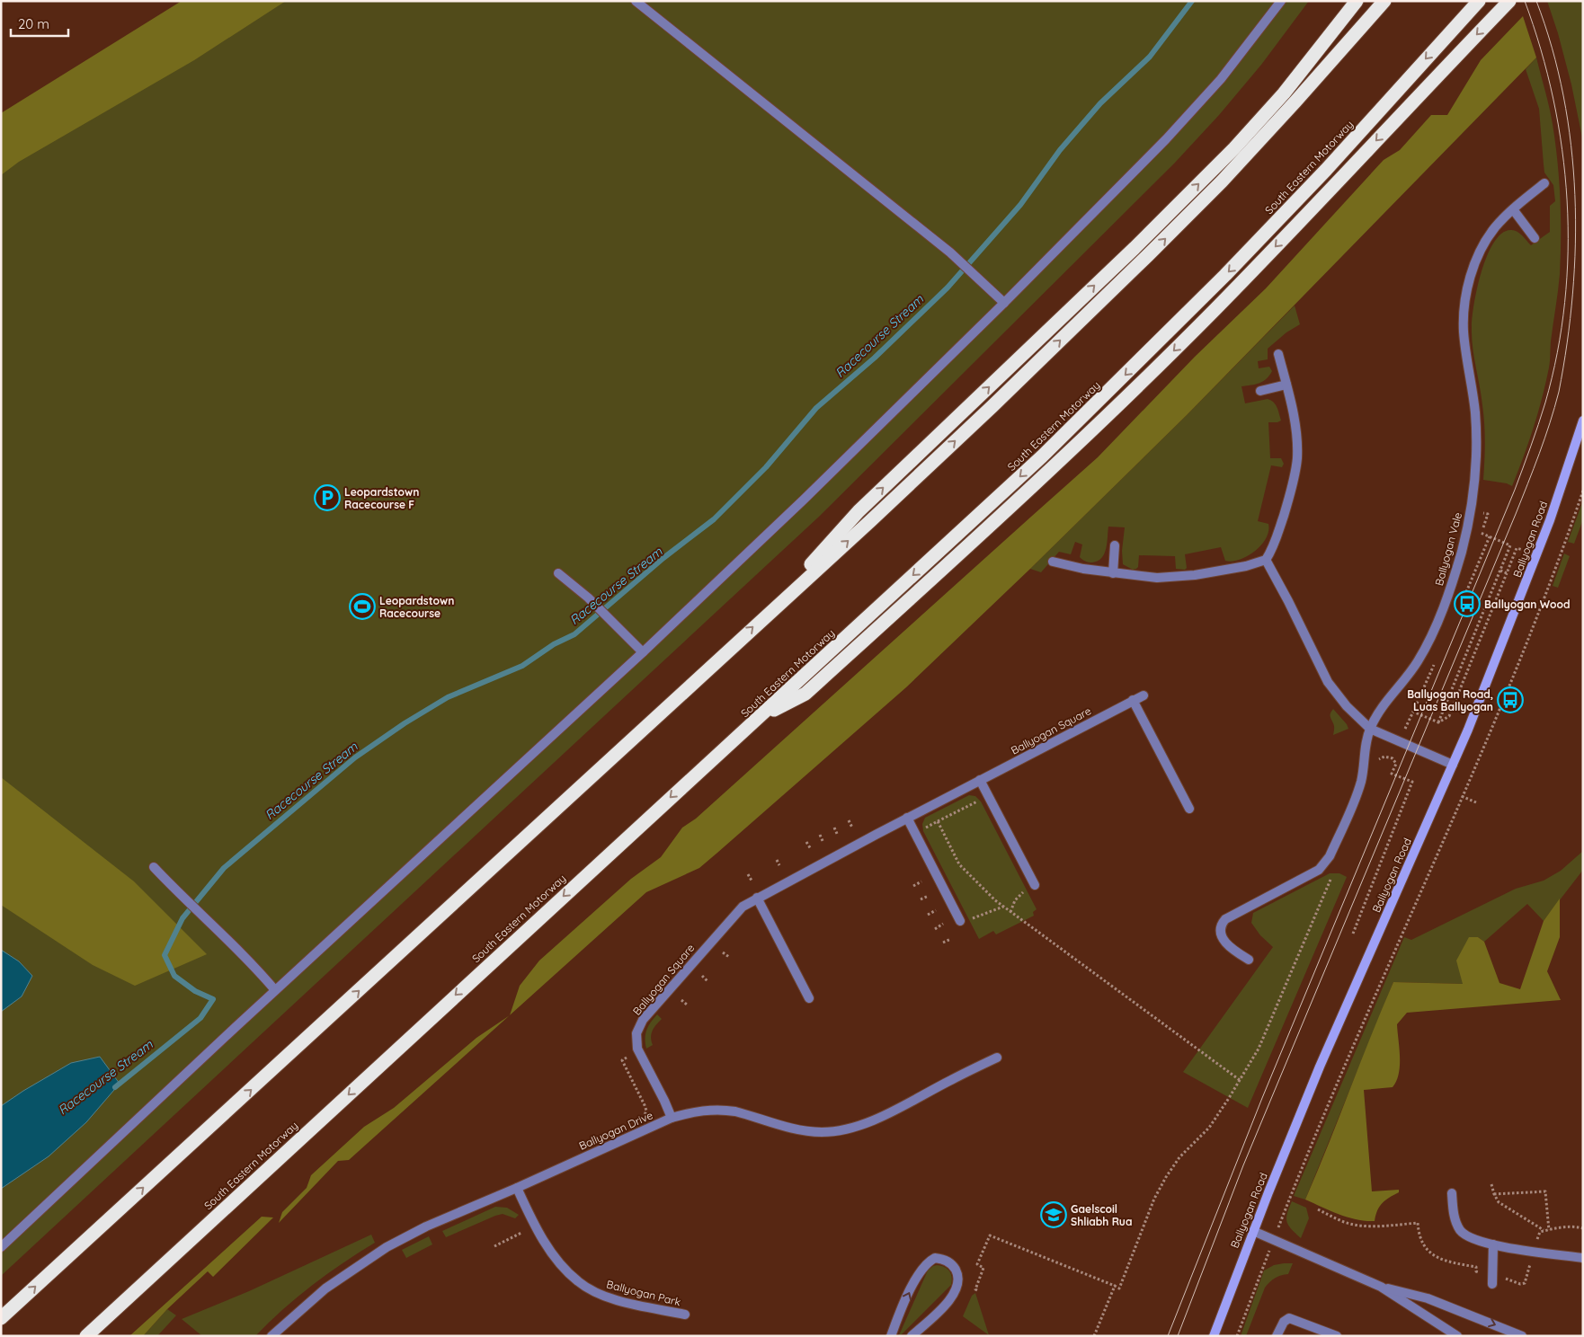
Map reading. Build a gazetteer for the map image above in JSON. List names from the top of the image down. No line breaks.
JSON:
{"streets":{"highway":["South Eastern Motorway"],"street":["Ballyogan Road","Ballyogan Vale","Ballyogan Square","Ballyogan Drive","Ballyogan Park"]},"crossings":[["Ballyogan Square","Ballyogan Drive"],["Ballyogan Drive","Ballyogan Park"]],"water":["Racecourse Stream"],"places":{"parking":["Leopardstown Racecourse F"],"bus stop":["Ballyogan Wood","Ballyogan Road, Luas Ballyogan"],"sports":["Leopardstown Racecourse"],"school or university":["Gaelscoil Shliabh Rua"]},"scale_bar":"20 m"}
